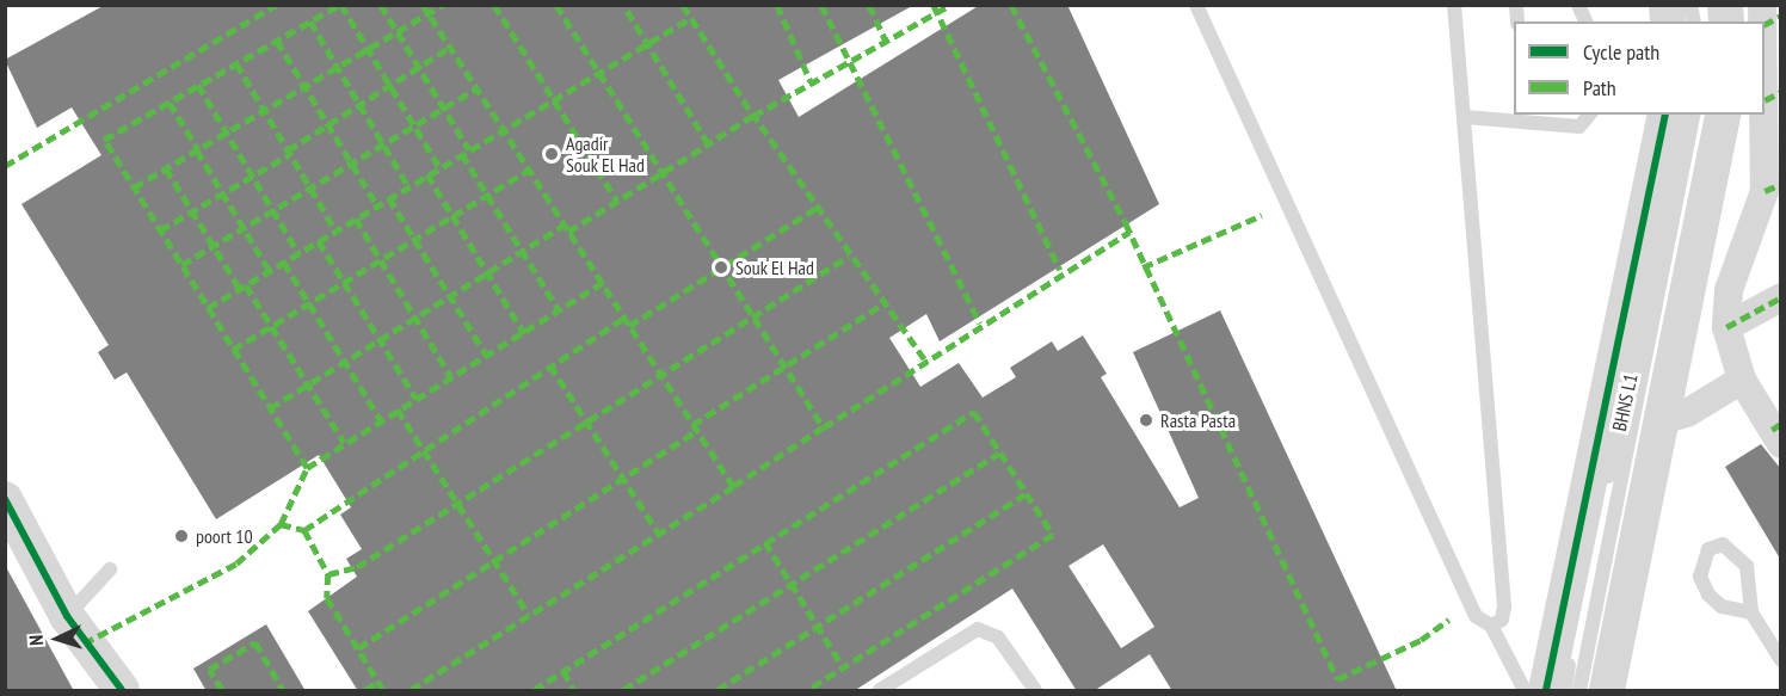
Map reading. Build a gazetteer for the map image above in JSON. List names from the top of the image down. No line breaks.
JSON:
{"streets":{"lane":["BHNS L1"]},"places":["Agadir Souk El Had","Souk El Had","Rasta Pasta","poort 10"],"legend":["Cycle path","Path"],"north":"left"}
